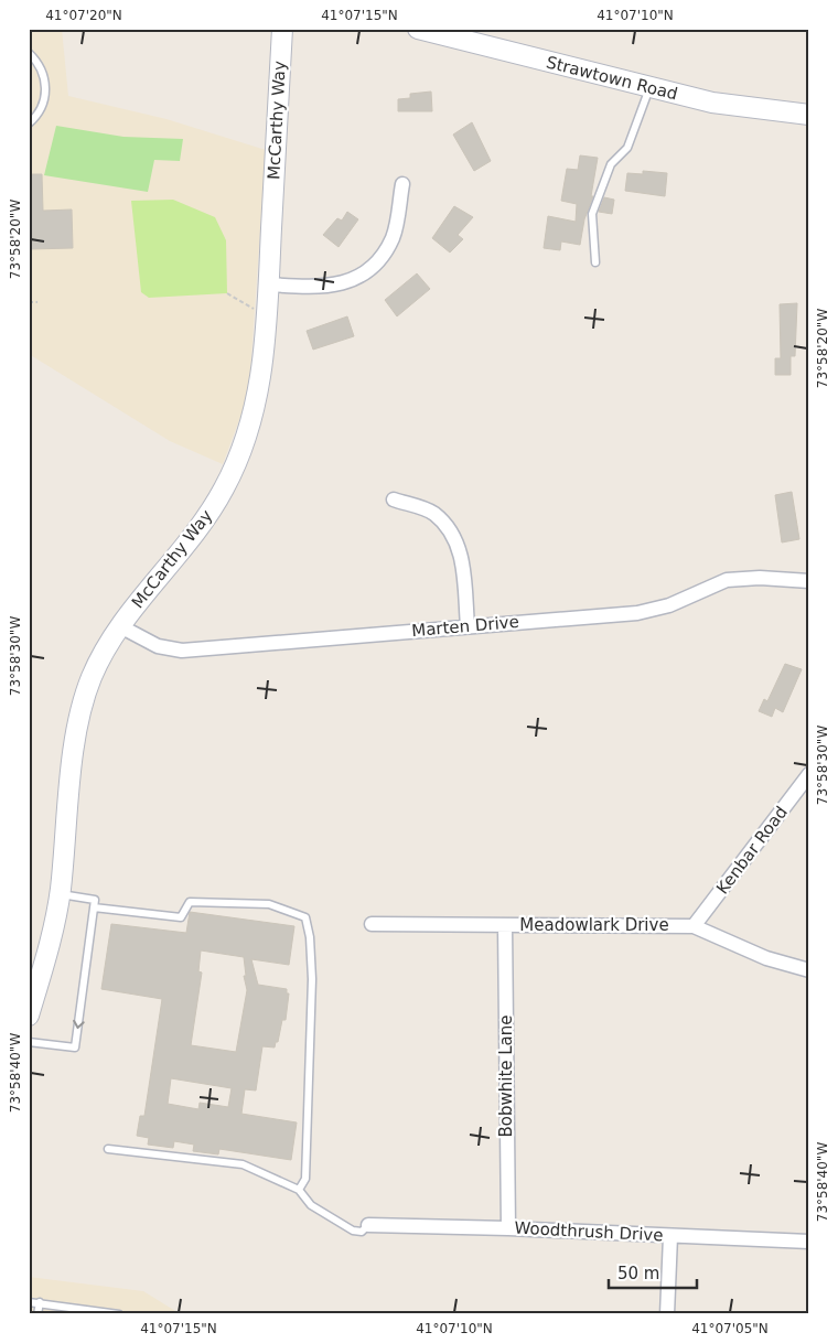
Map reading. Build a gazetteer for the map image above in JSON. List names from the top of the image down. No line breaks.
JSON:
{"streets":{"street":["Strawtown Road","McCarthy Way","Marten Drive","Kenbar Road","Meadowlark Drive","Bobwhite Lane","Woodthrush Drive"]},"crossings":[["McCarthy Way","Marten Drive"],["Kenbar Road","Meadowlark Drive"],["Meadowlark Drive","Bobwhite Lane"],["Bobwhite Lane","Woodthrush Drive"]],"scale_bar":"50 m","coordinates":["41°07'20\"N","41°07'15\"N","41°07'10\"N","73°58'20\"W","73°58'30\"W","73°58'40\"W","41°07'05\"N"]}
